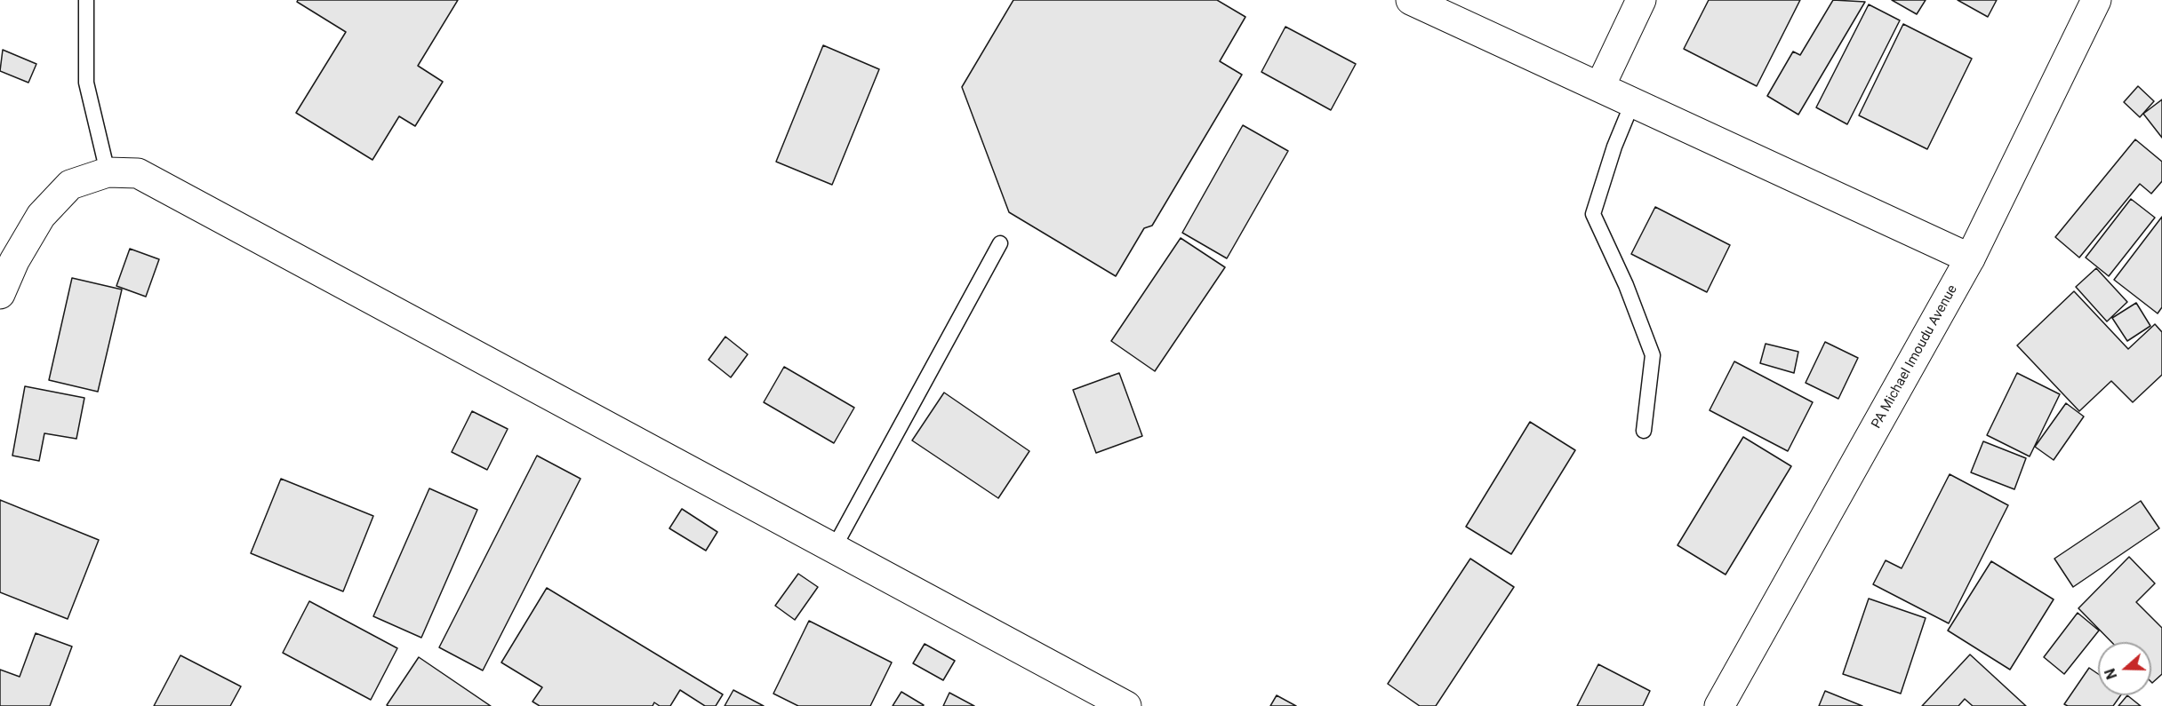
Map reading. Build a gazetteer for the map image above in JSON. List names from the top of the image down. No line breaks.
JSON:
{"streets":{"street":["PA Michael Imoudu Avenue"]},"north":"left"}
